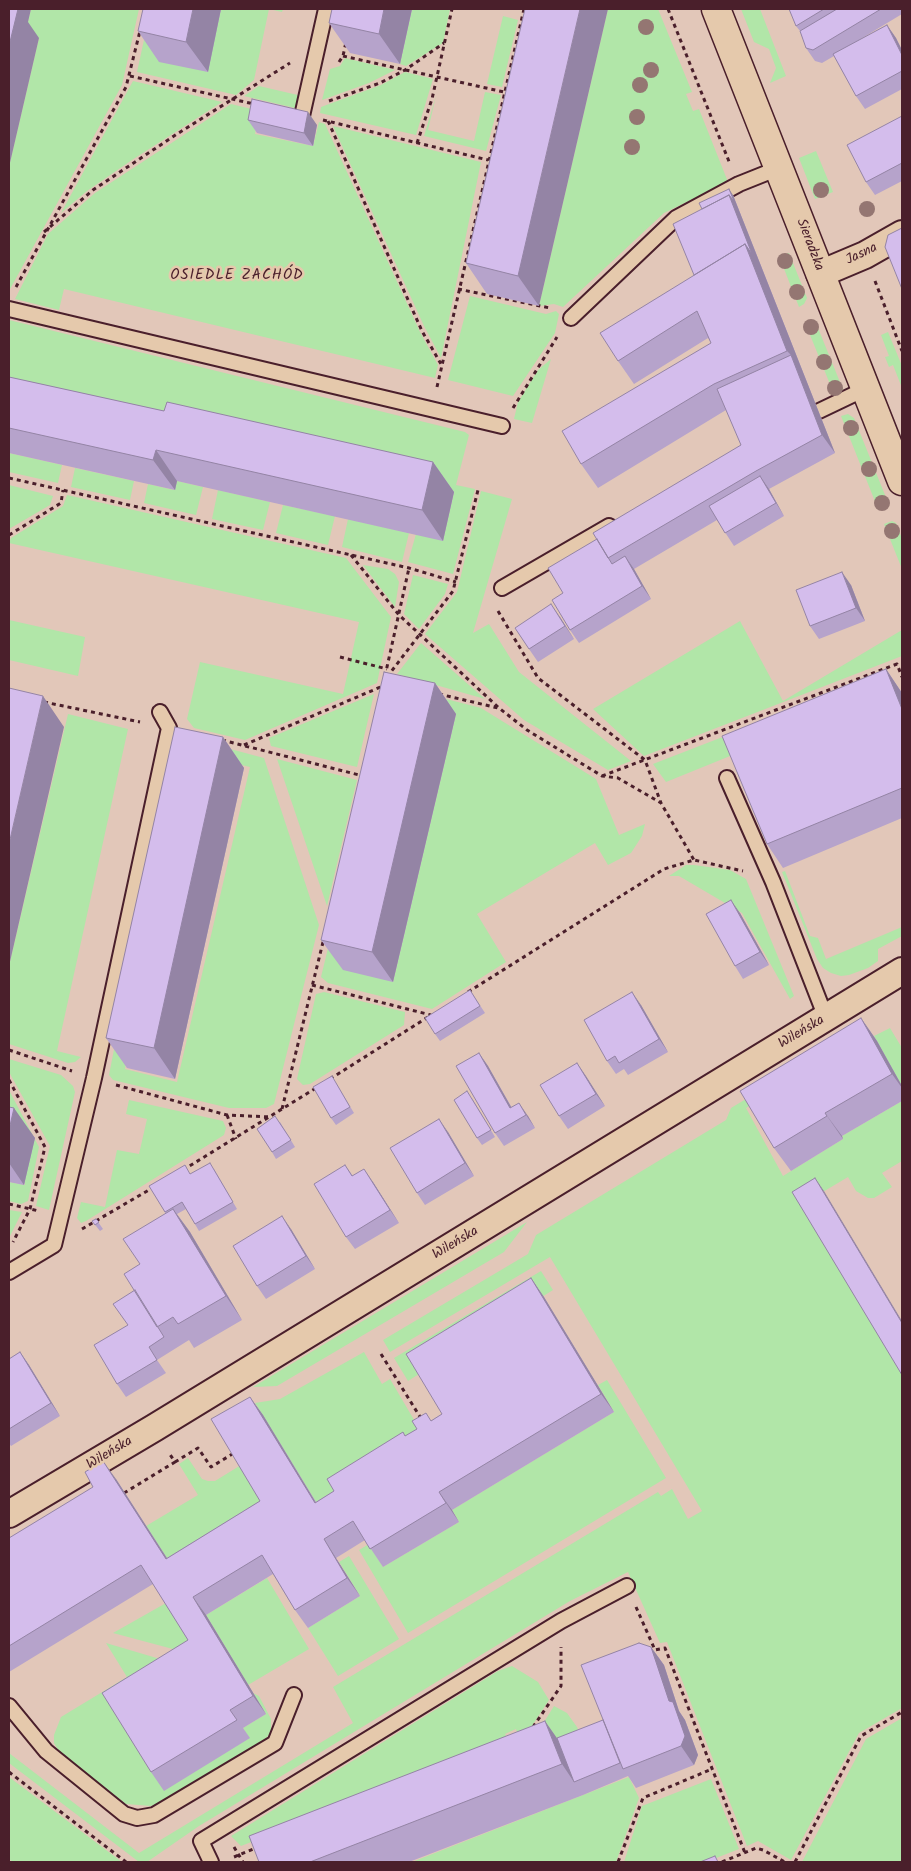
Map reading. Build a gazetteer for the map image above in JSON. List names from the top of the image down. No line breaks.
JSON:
{"streets":{"street":["Sieradzka","Jasna","Wileńska"]},"crossings":[["Sieradzka","Jasna"]],"districts":["OSIEDLE ZACHÓD"]}
